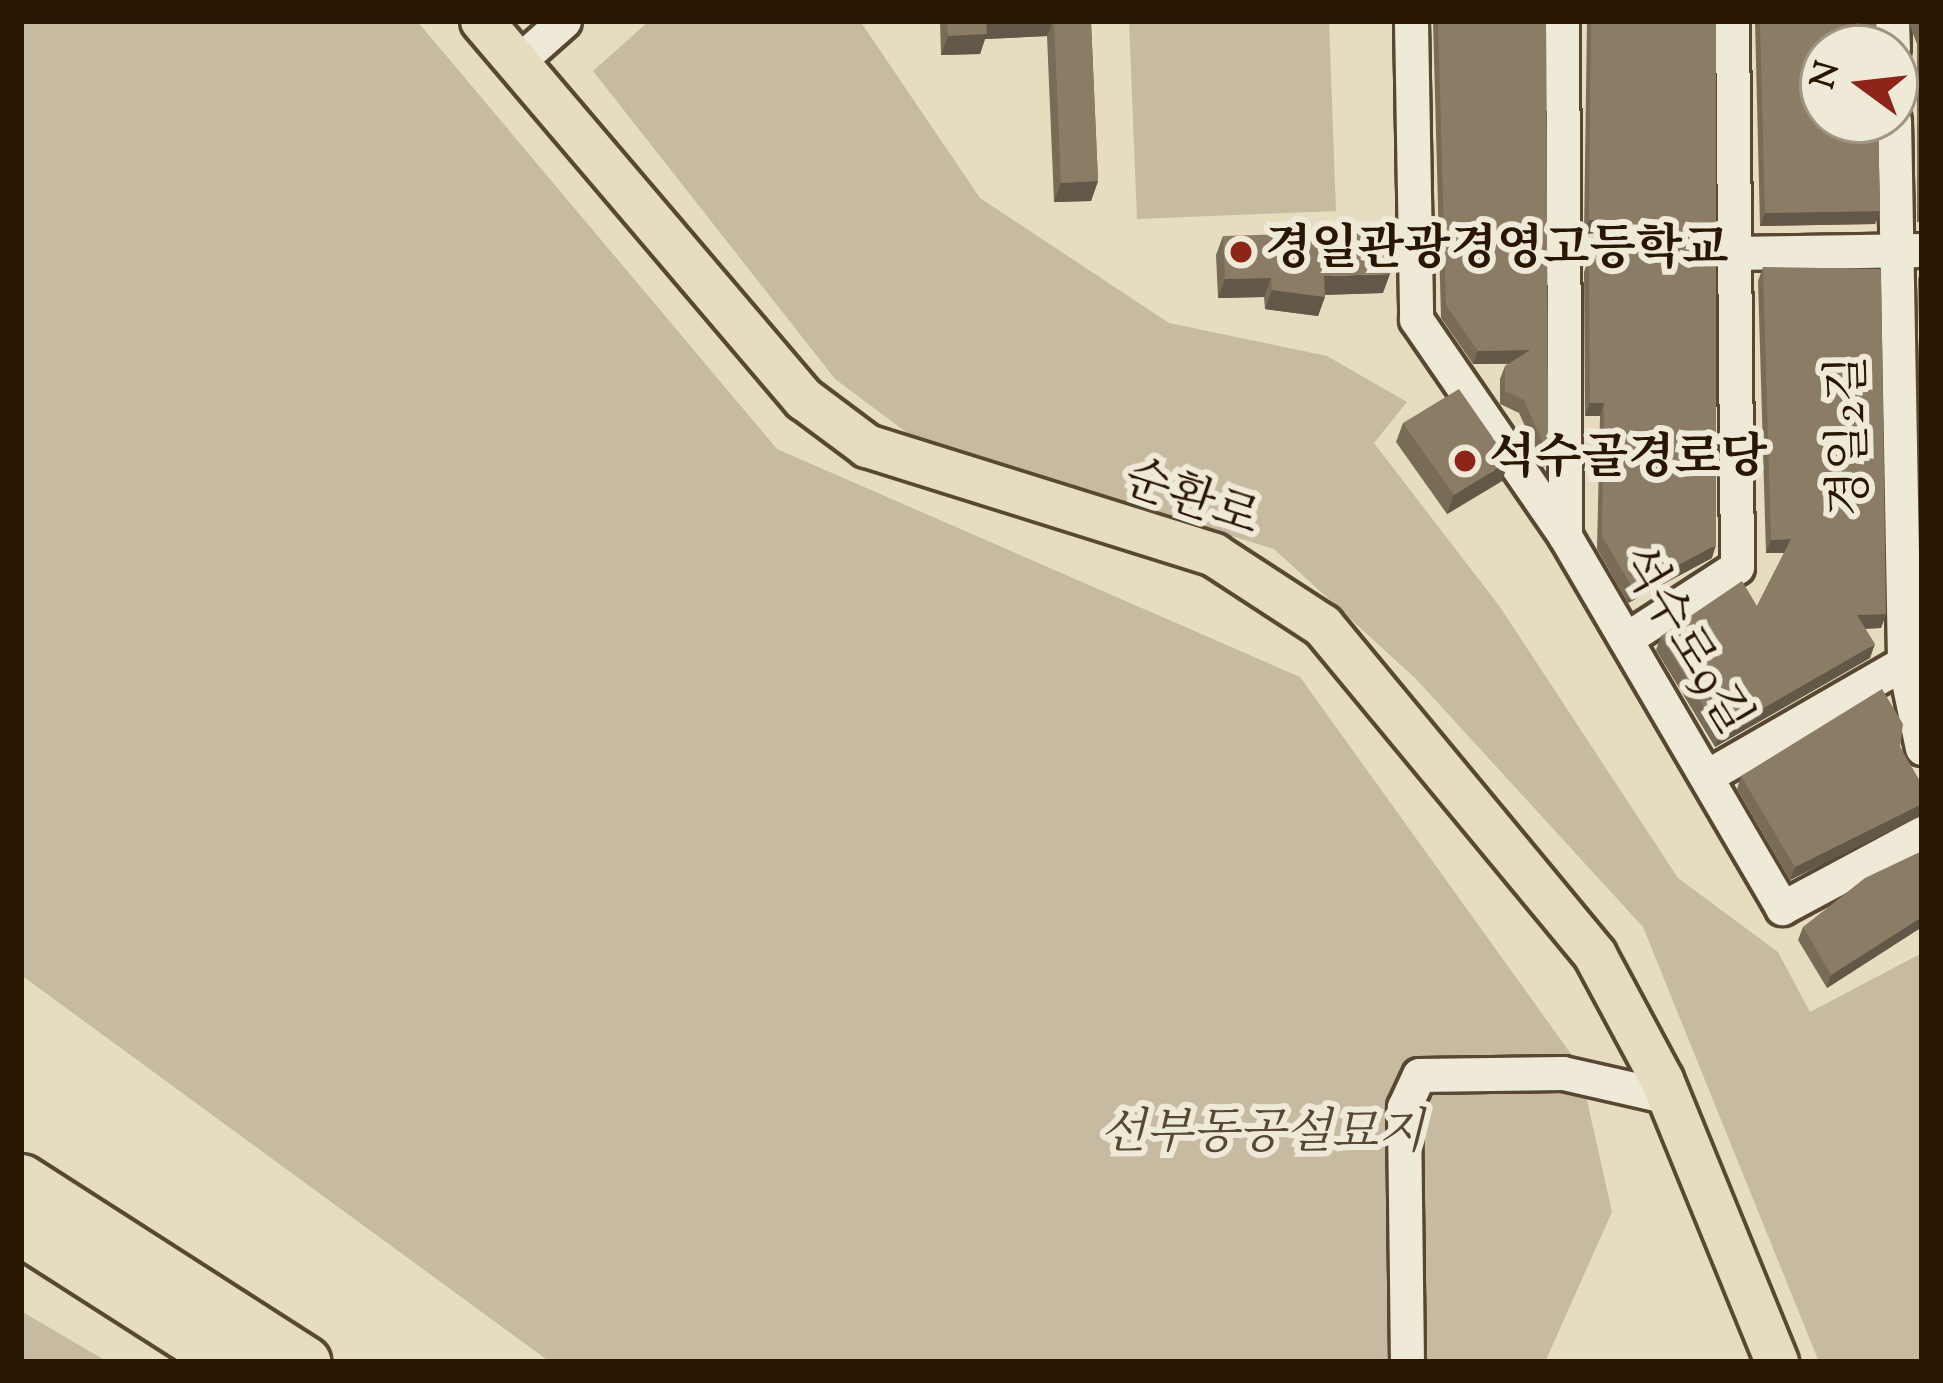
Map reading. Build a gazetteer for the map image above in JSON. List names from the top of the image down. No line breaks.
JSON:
{"streets":{"main road":["순환로"],"street":["경일2길","석수로9길"]},"parks":["선부동공설묘지"],"places":["경일관광경영고등학교","석수골경로당"],"north":"left"}
